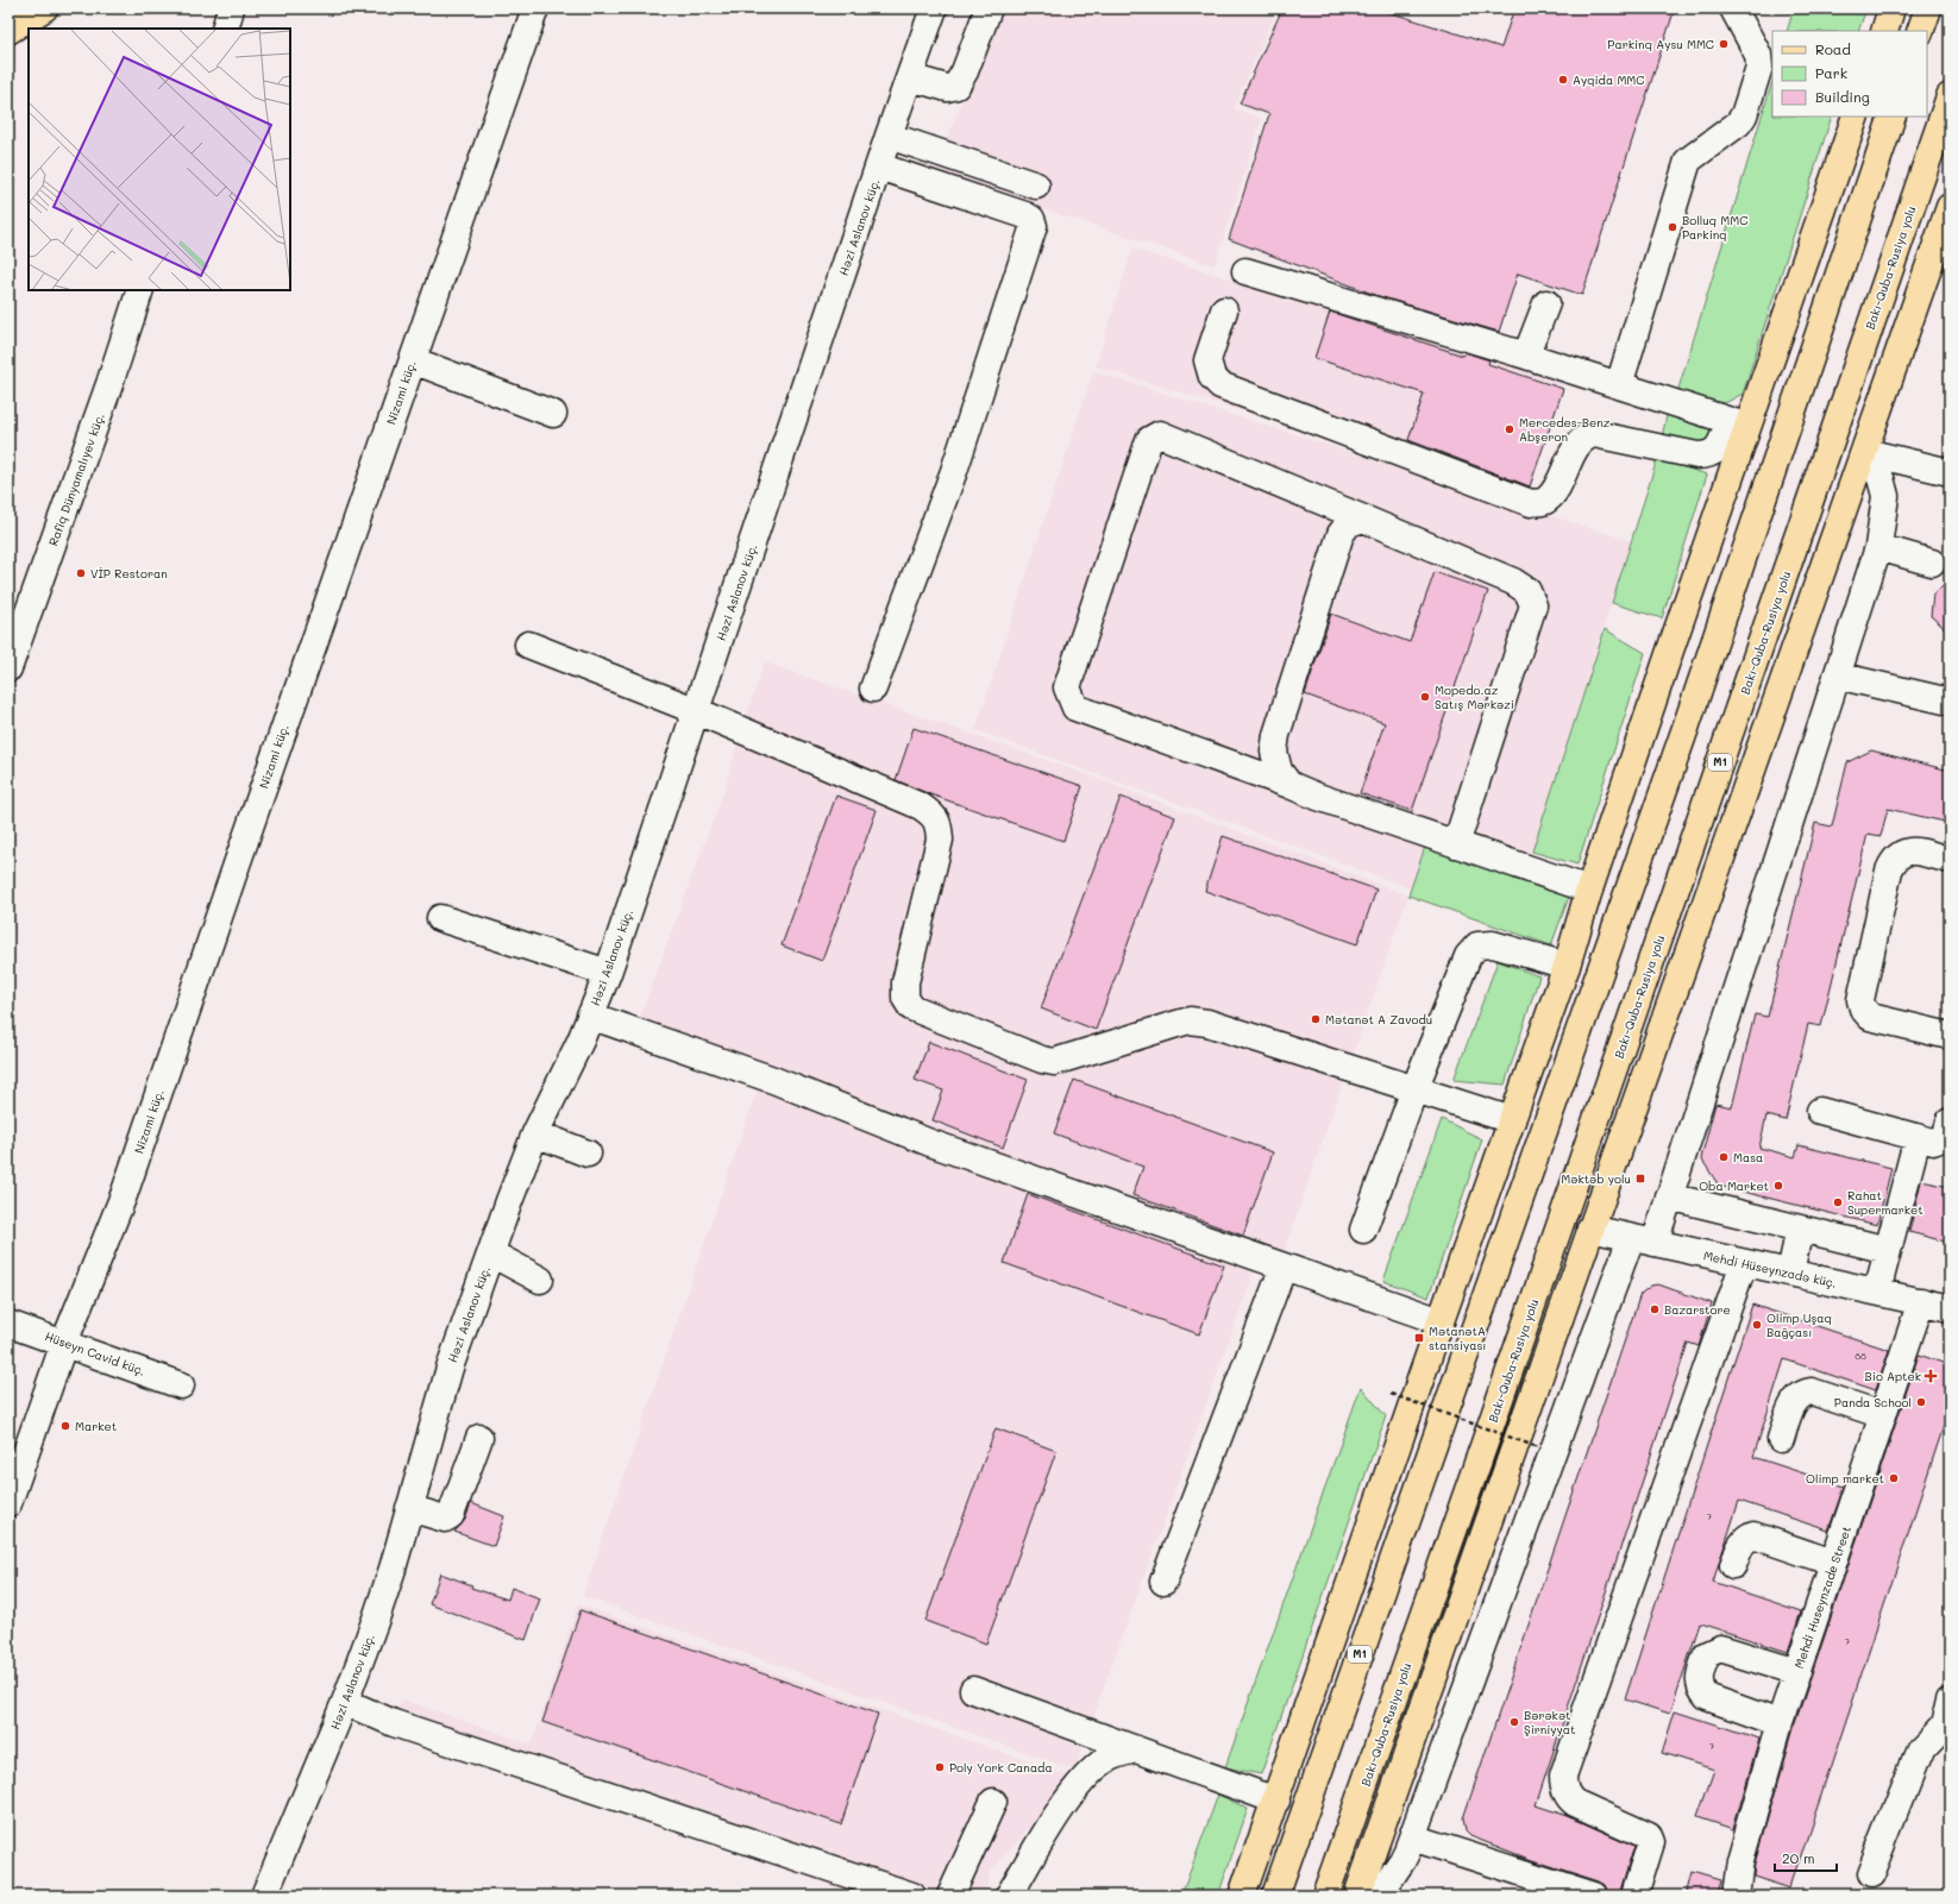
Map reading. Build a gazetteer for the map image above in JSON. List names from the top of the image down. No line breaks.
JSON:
{"streets":{"main road":["Bakı-Quba-Rusiya yolu","M1"],"street":["Həzi Aslanov küç.","Nizami küç.","Rafiq Dünyamalıyev küç.","Mehdi Hüseynzadə küç.","Hüseyn Cavid küç.","Mehdi Huseynzadе Street"]},"crossings":[["Nizami küç.","Hüseyn Cavid küç."],["Mehdi Hüseynzadə küç.","Mehdi Huseynzadе Street"]],"places":{"other":["Parkinq Aysu MMC","Ayqida MMC","Bolluq MMC Parkinq","Mercedes-Benz Abşeron","VİP Restoran","Mopedo.az Satış Mərkəzi","Mətanət A Zavodu","Masa","Oba Market","Rahat Supermarket","Bazarstore","Olimp Uşaq Bağçası","Panda School","Market","Olimp market","Bərəkət Şirniyyat","Poly York Canada"],"transit":["Məktəb yolu","MətanətA stansiyası"],"health":["Bio Aptek"]},"house_numbers":["88","7","7","7"],"legend":["Road","Park","Building"],"scale_bar":"20 m"}
